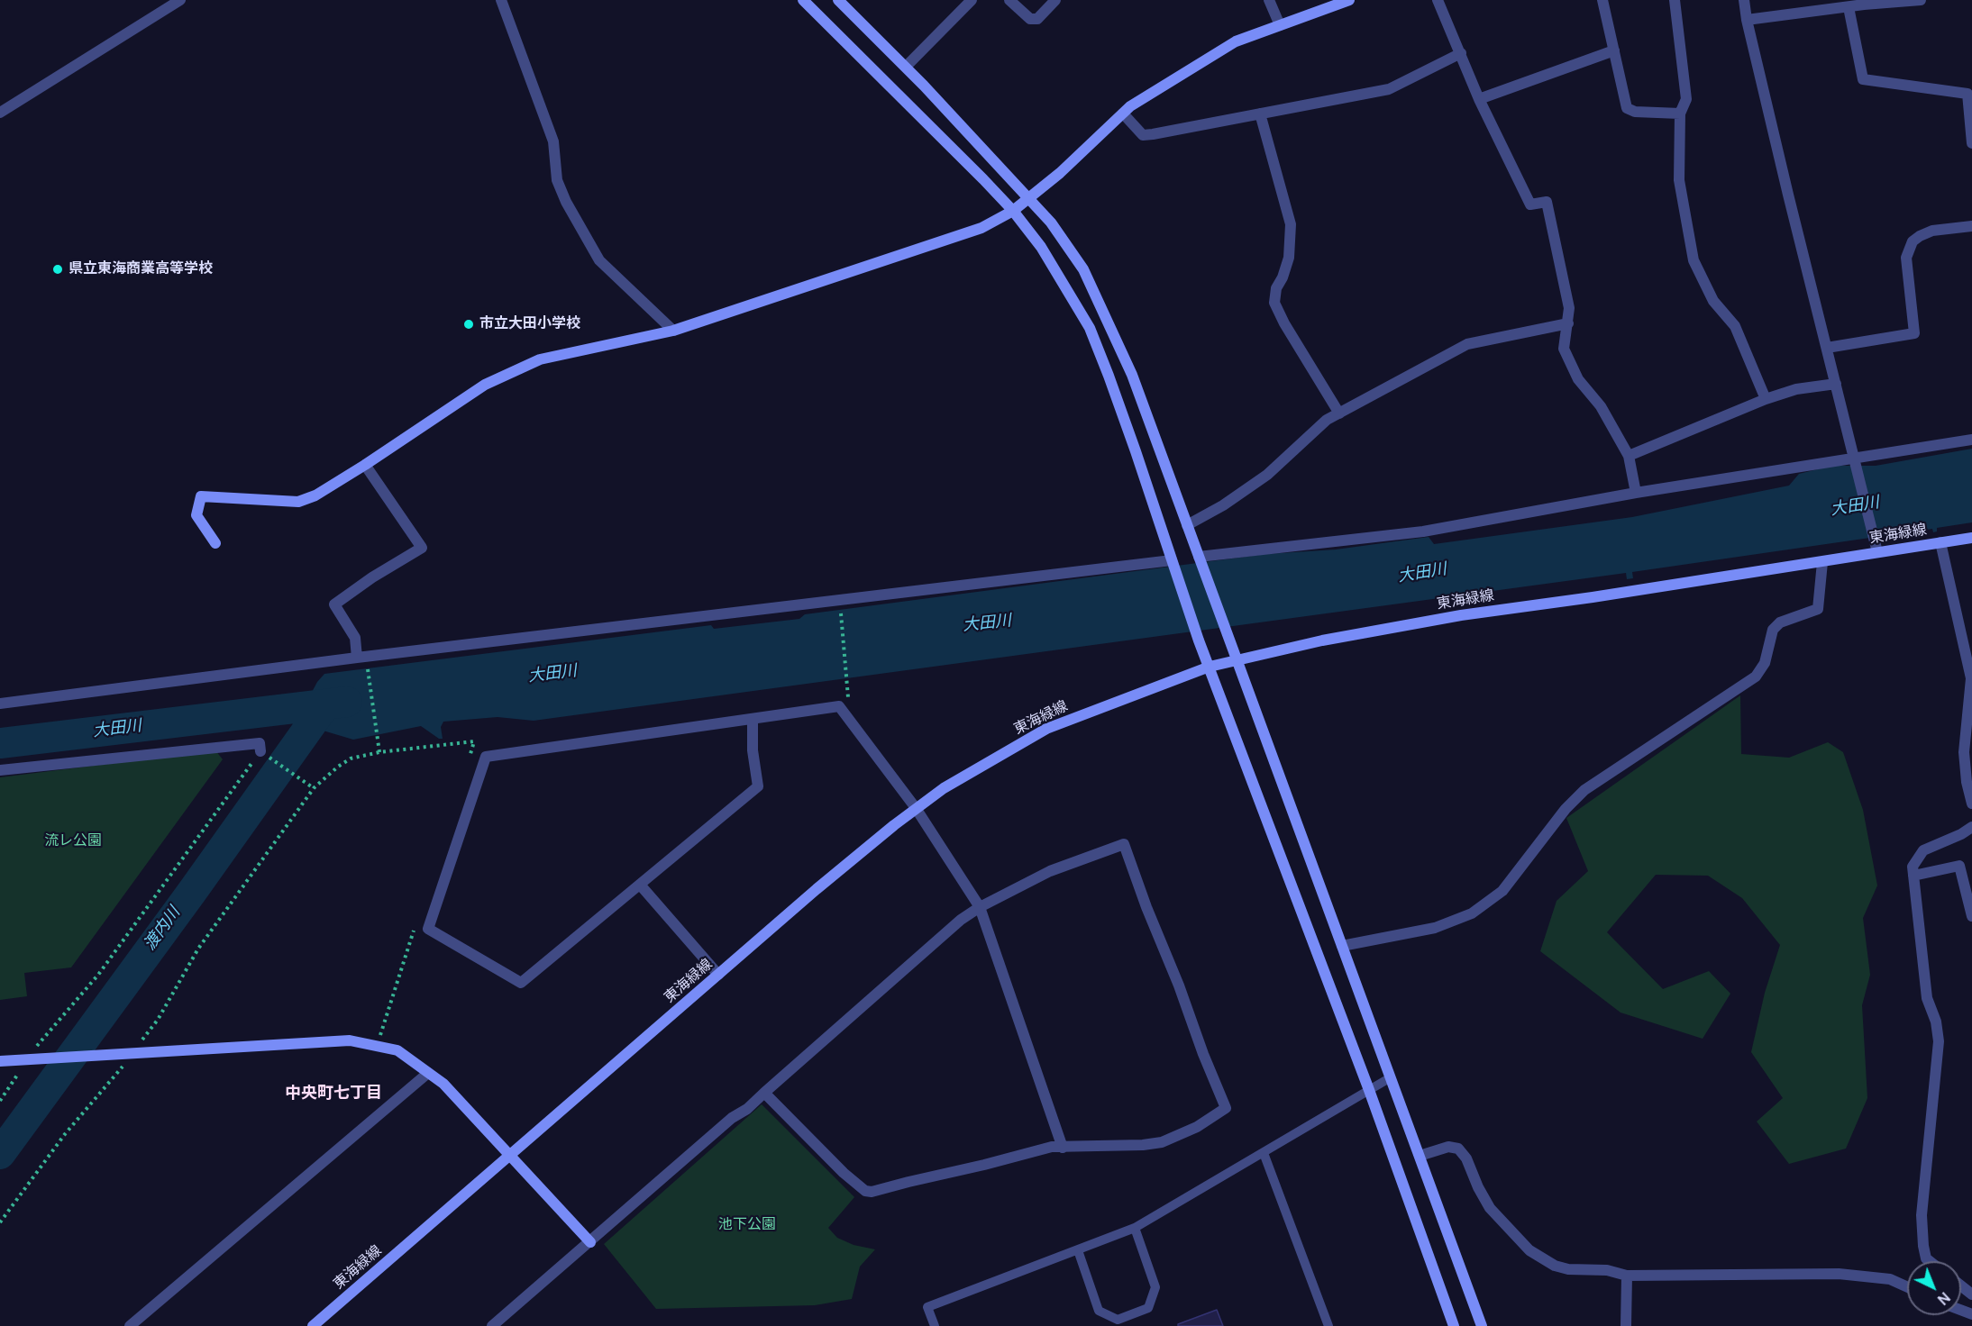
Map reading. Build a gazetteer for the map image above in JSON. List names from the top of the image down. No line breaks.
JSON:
{"streets":{"street":["東海緑線"]},"districts":["中央町七丁目"],"water":["大田川","渡内川"],"parks":["流レ公園","池下公園"],"places":["県立東海商業高等学校","市立大田小学校"],"north":"bottom right"}
